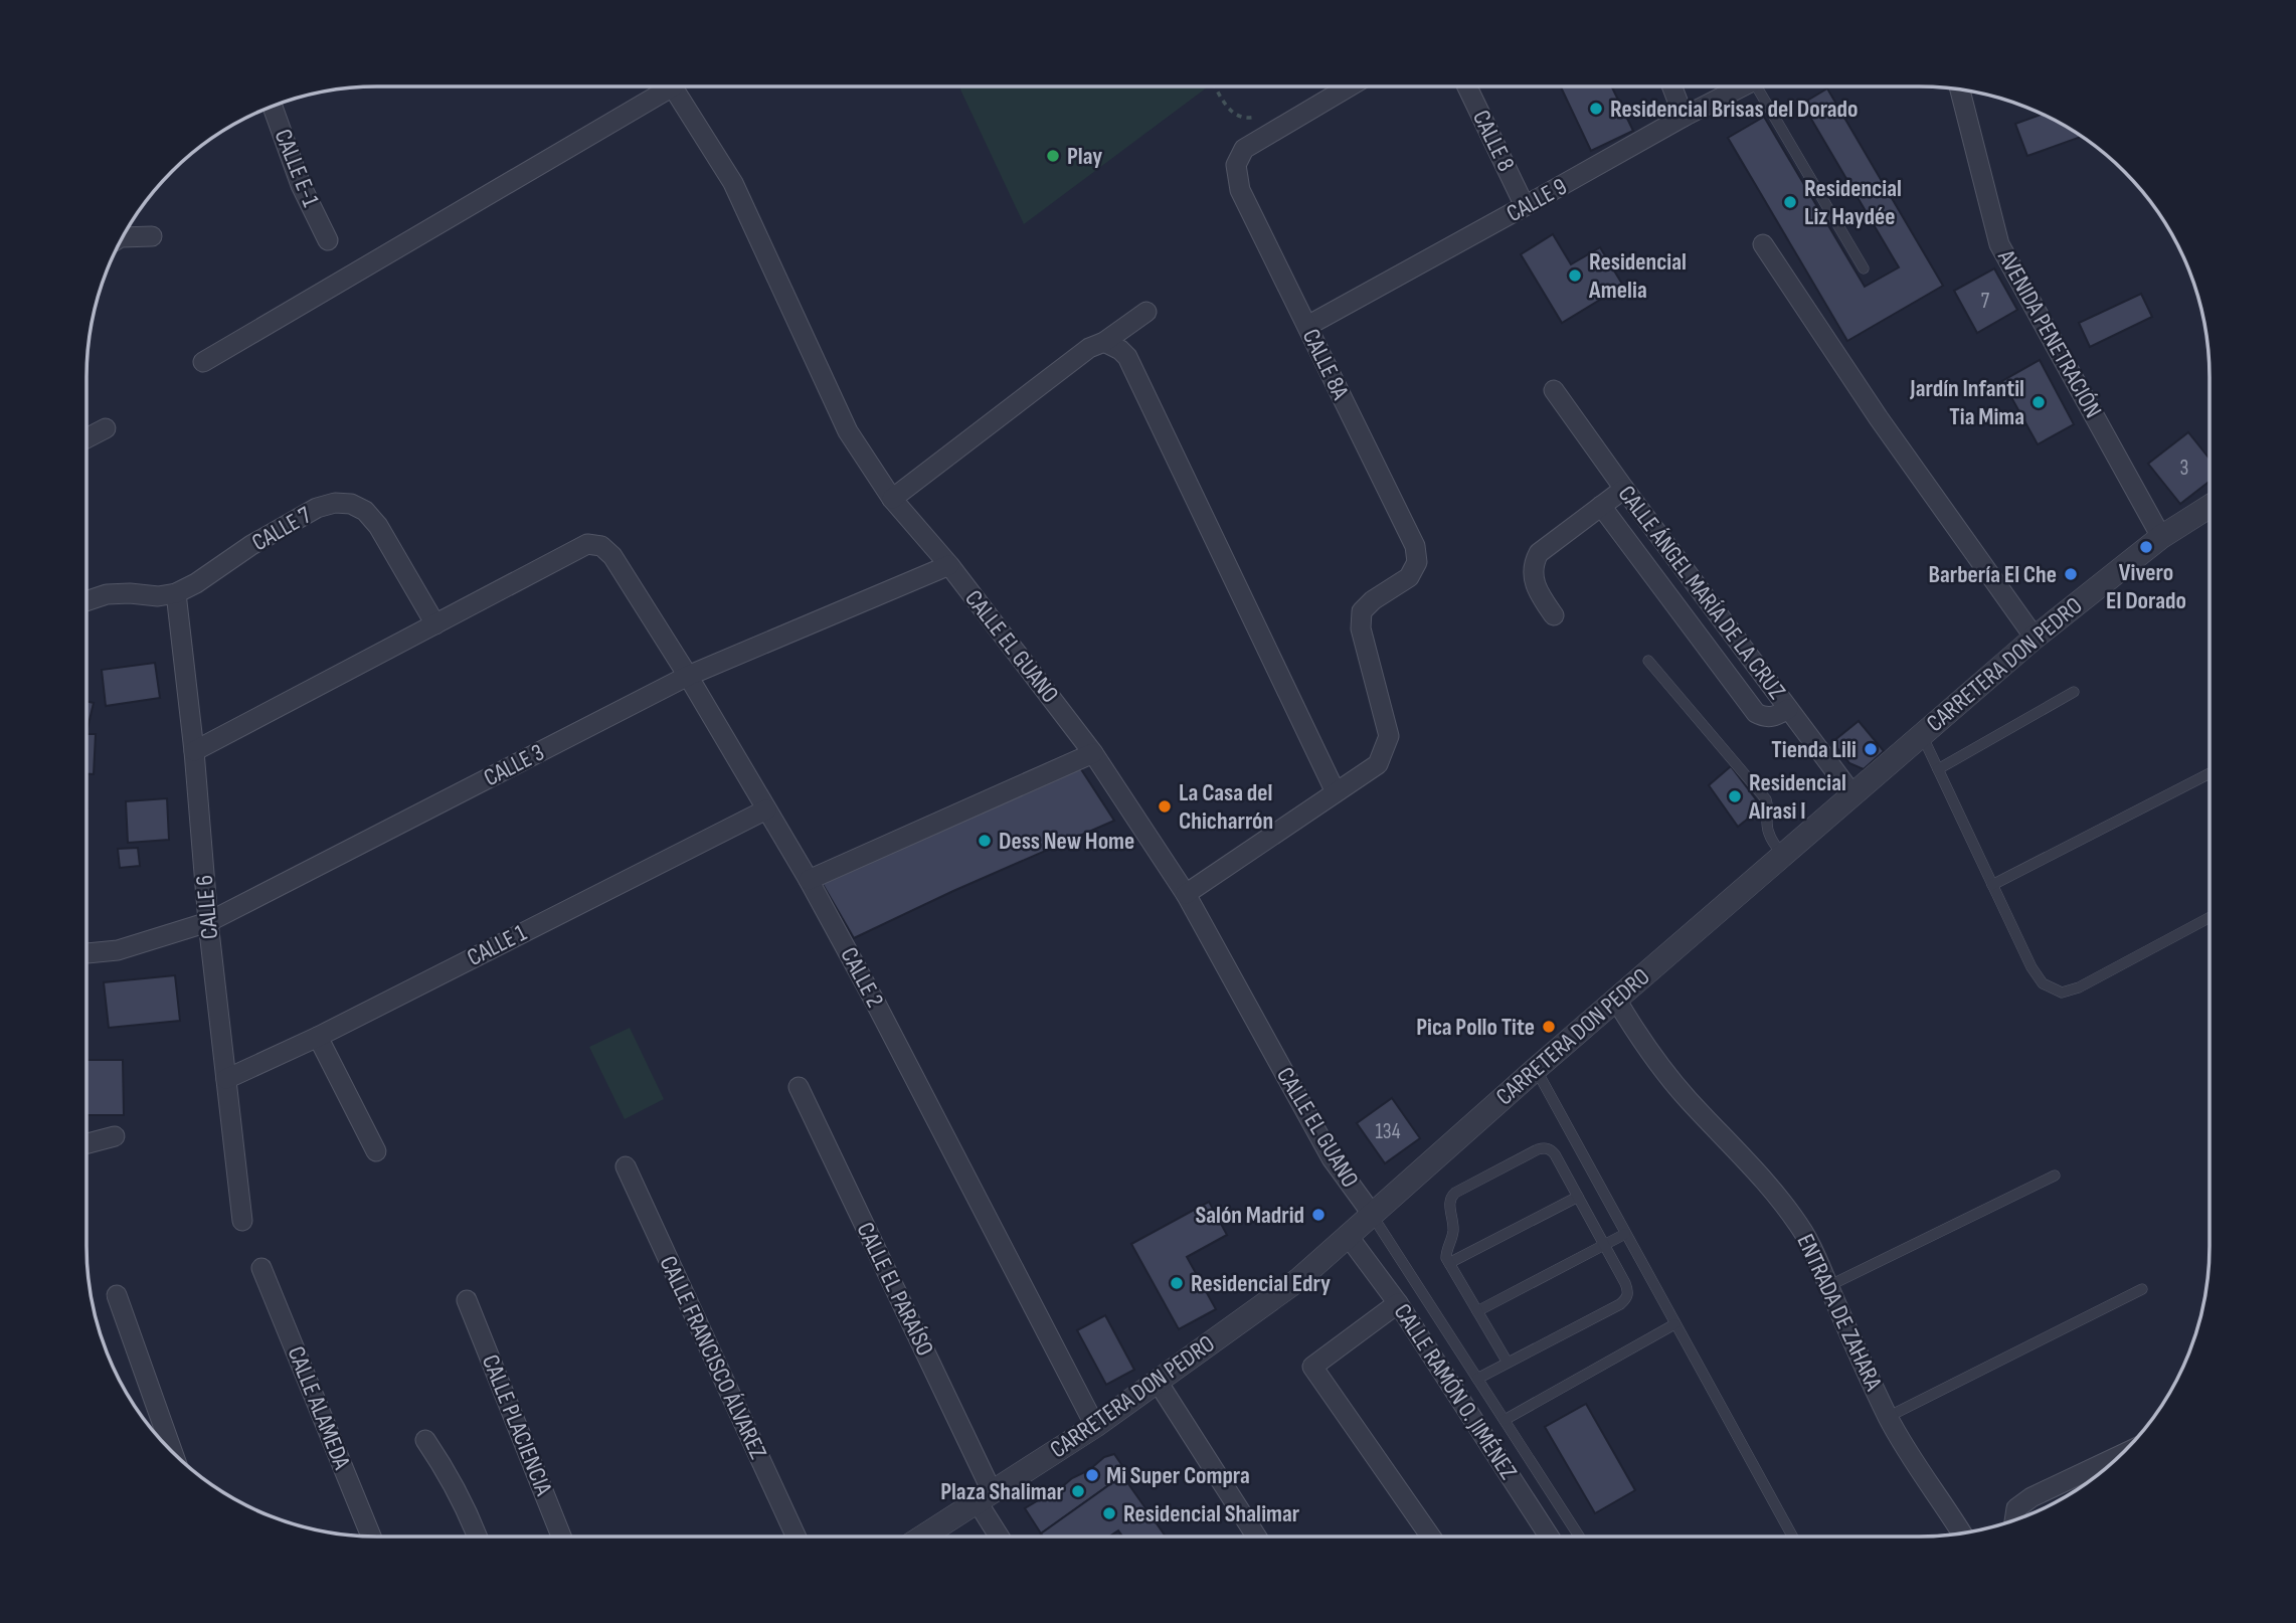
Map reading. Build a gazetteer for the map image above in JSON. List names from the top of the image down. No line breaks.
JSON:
{"streets":{"street":["CALLE 8","CALLE E-1","CALLE 9","AVENIDA PENETRACIÓN","CALLE 8A","CALLE 7","CALLE ÁNGEL MARÍA DE LA CRUZ","CALLE EL GUANO","CARRETERA DON PEDRO","CALLE 3","CALLE 6","CALLE 1","CALLE 2","CALLE EL PARAÍSO","ENTRADA DE ZAHARA","CALLE FRANCISCO ÁLVAREZ","CALLE RAMÓN O. JIMÉNEZ","CALLE ALAMEDA","CALLE PLACIENCIA"]},"crossings":[["CALLE 8","CALLE 9"],["CALLE 9","CALLE 8A"],["AVENIDA PENETRACIÓN","CARRETERA DON PEDRO"],["CALLE 7","CALLE 6"],["CALLE 7","CALLE 2"],["CALLE ÁNGEL MARÍA DE LA CRUZ","CARRETERA DON PEDRO"],["CALLE EL GUANO","CARRETERA DON PEDRO"],["CALLE EL GUANO","CALLE 3"],["CARRETERA DON PEDRO","CALLE 2"],["CARRETERA DON PEDRO","CALLE EL PARAÍSO"],["CARRETERA DON PEDRO","ENTRADA DE ZAHARA"],["CARRETERA DON PEDRO","CALLE RAMÓN O. JIMÉNEZ"],["CALLE 3","CALLE 6"],["CALLE 3","CALLE 2"],["CALLE 6","CALLE 1"],["CALLE 1","CALLE 2"]],"places":["Residencial Brisas del Dorado","Play","Residencial Liz Haydée","Residencial Amelia","Jardín Infantil Tia Mima","Vivero El Dorado","Barbería El Che","Tienda Lili","Residencial Alrasi I","La Casa del Chicharrón","Dess New Home","Pica Pollo Tite","Salón Madrid","Residencial Edry","Mi Super Compra","Plaza Shalimar","Residencial Shalimar"],"house_numbers":["7","3","134"]}
